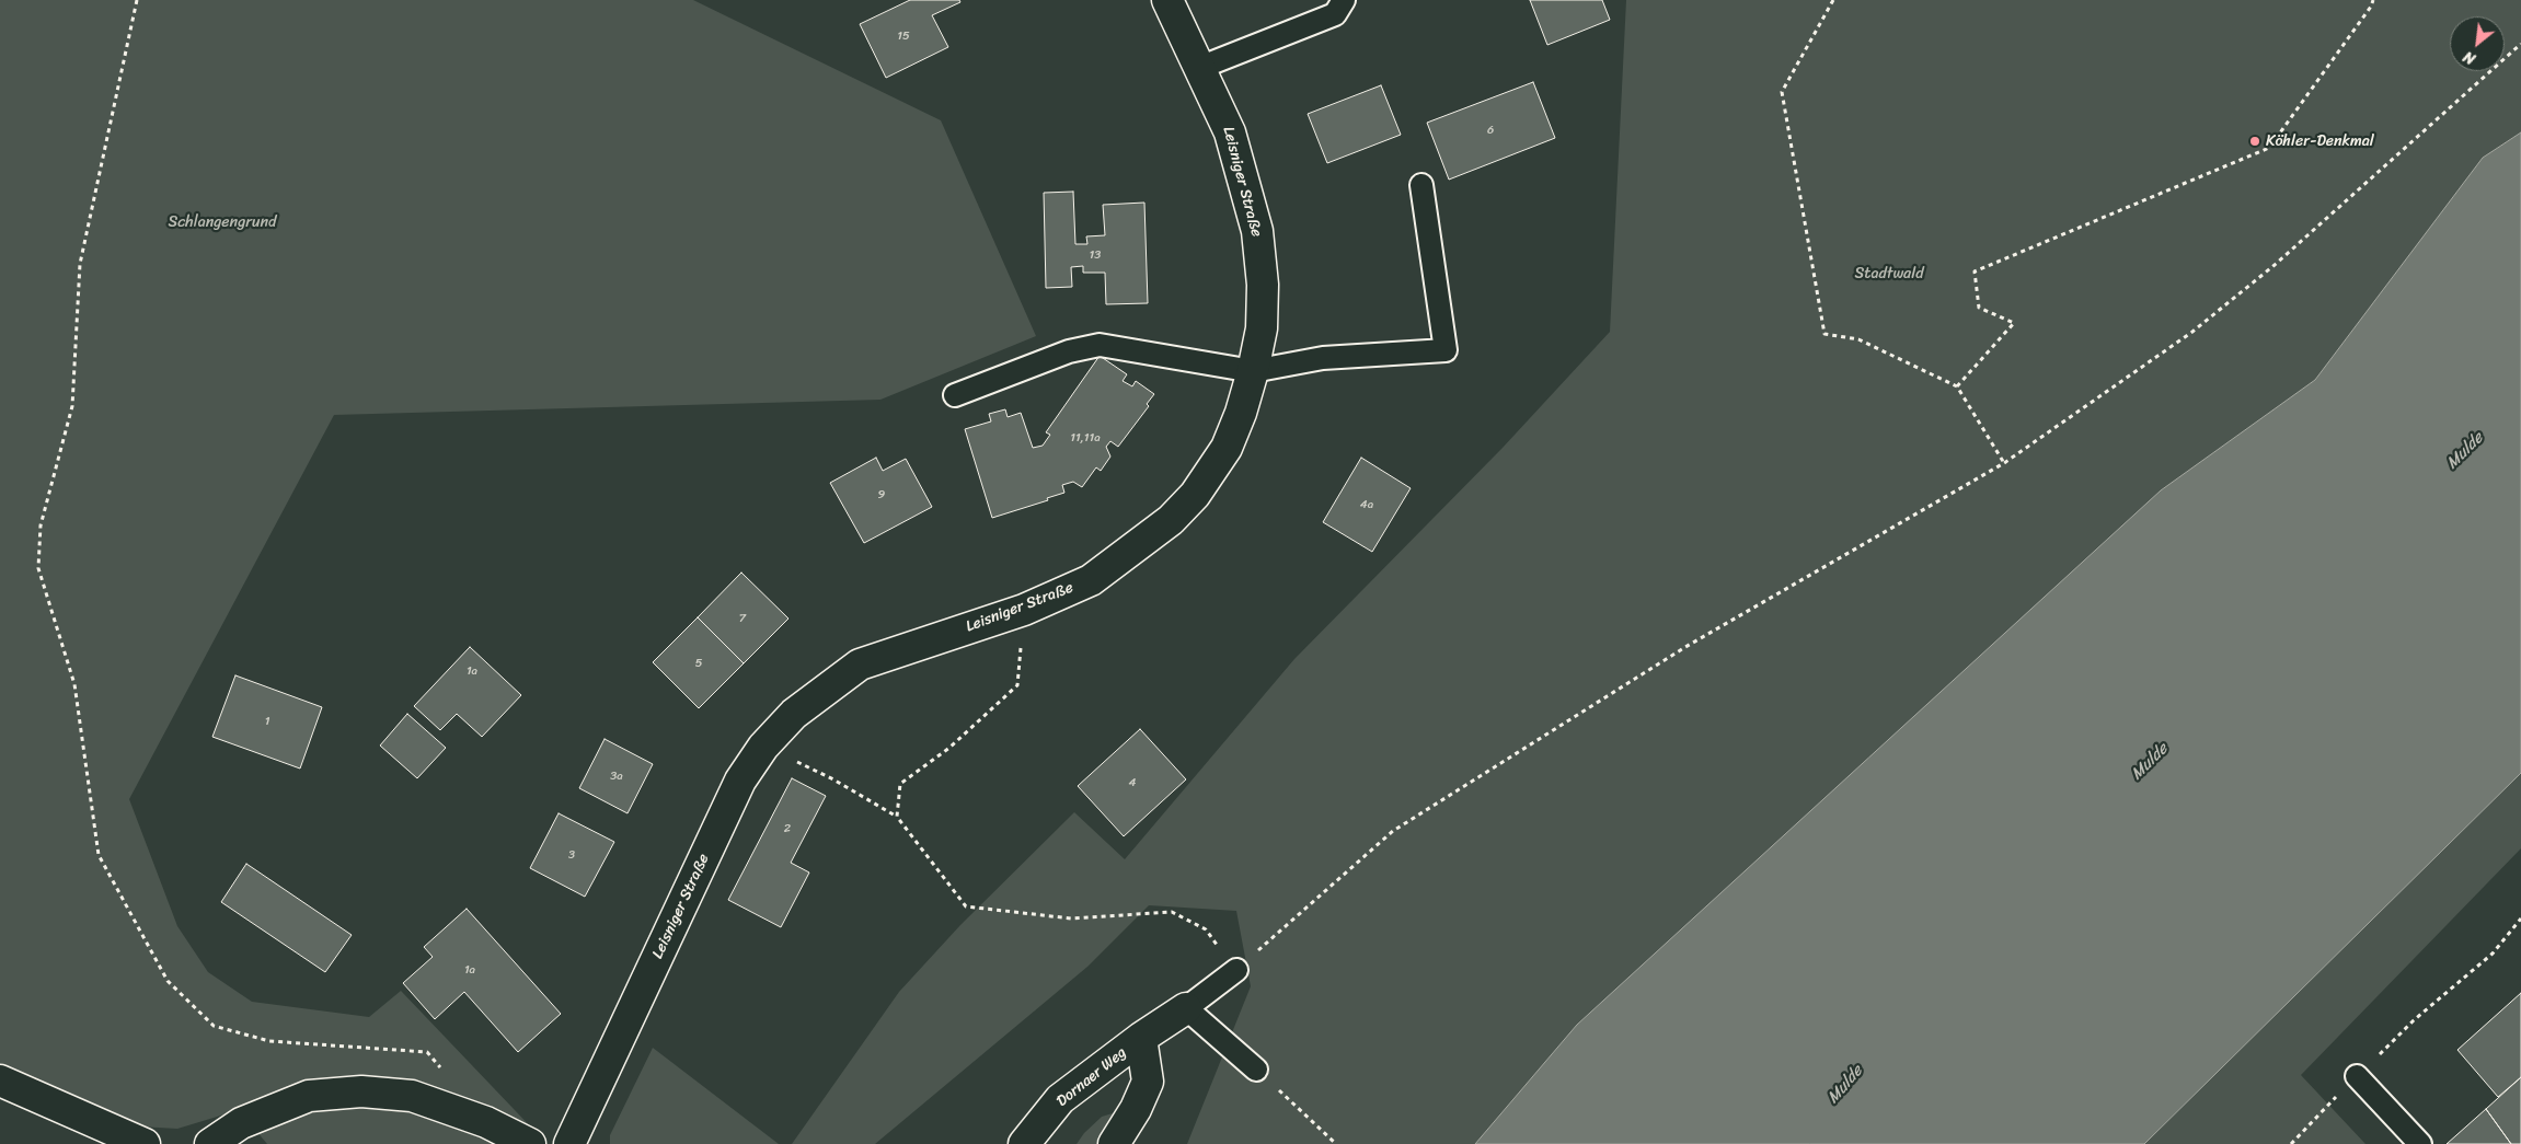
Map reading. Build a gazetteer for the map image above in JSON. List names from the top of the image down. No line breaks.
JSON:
{"streets":{"main road":["Leisniger Straße","Dornaer Weg"]},"water":["Mulde"],"parks":["Schlangengrund","Stadtwald"],"places":["Köhler-Denkmal"],"house_numbers":["15","6","13","11,11a","9","4a","7","5","1a","1","3a","4","2","3","1a"],"north":"bottom left"}
